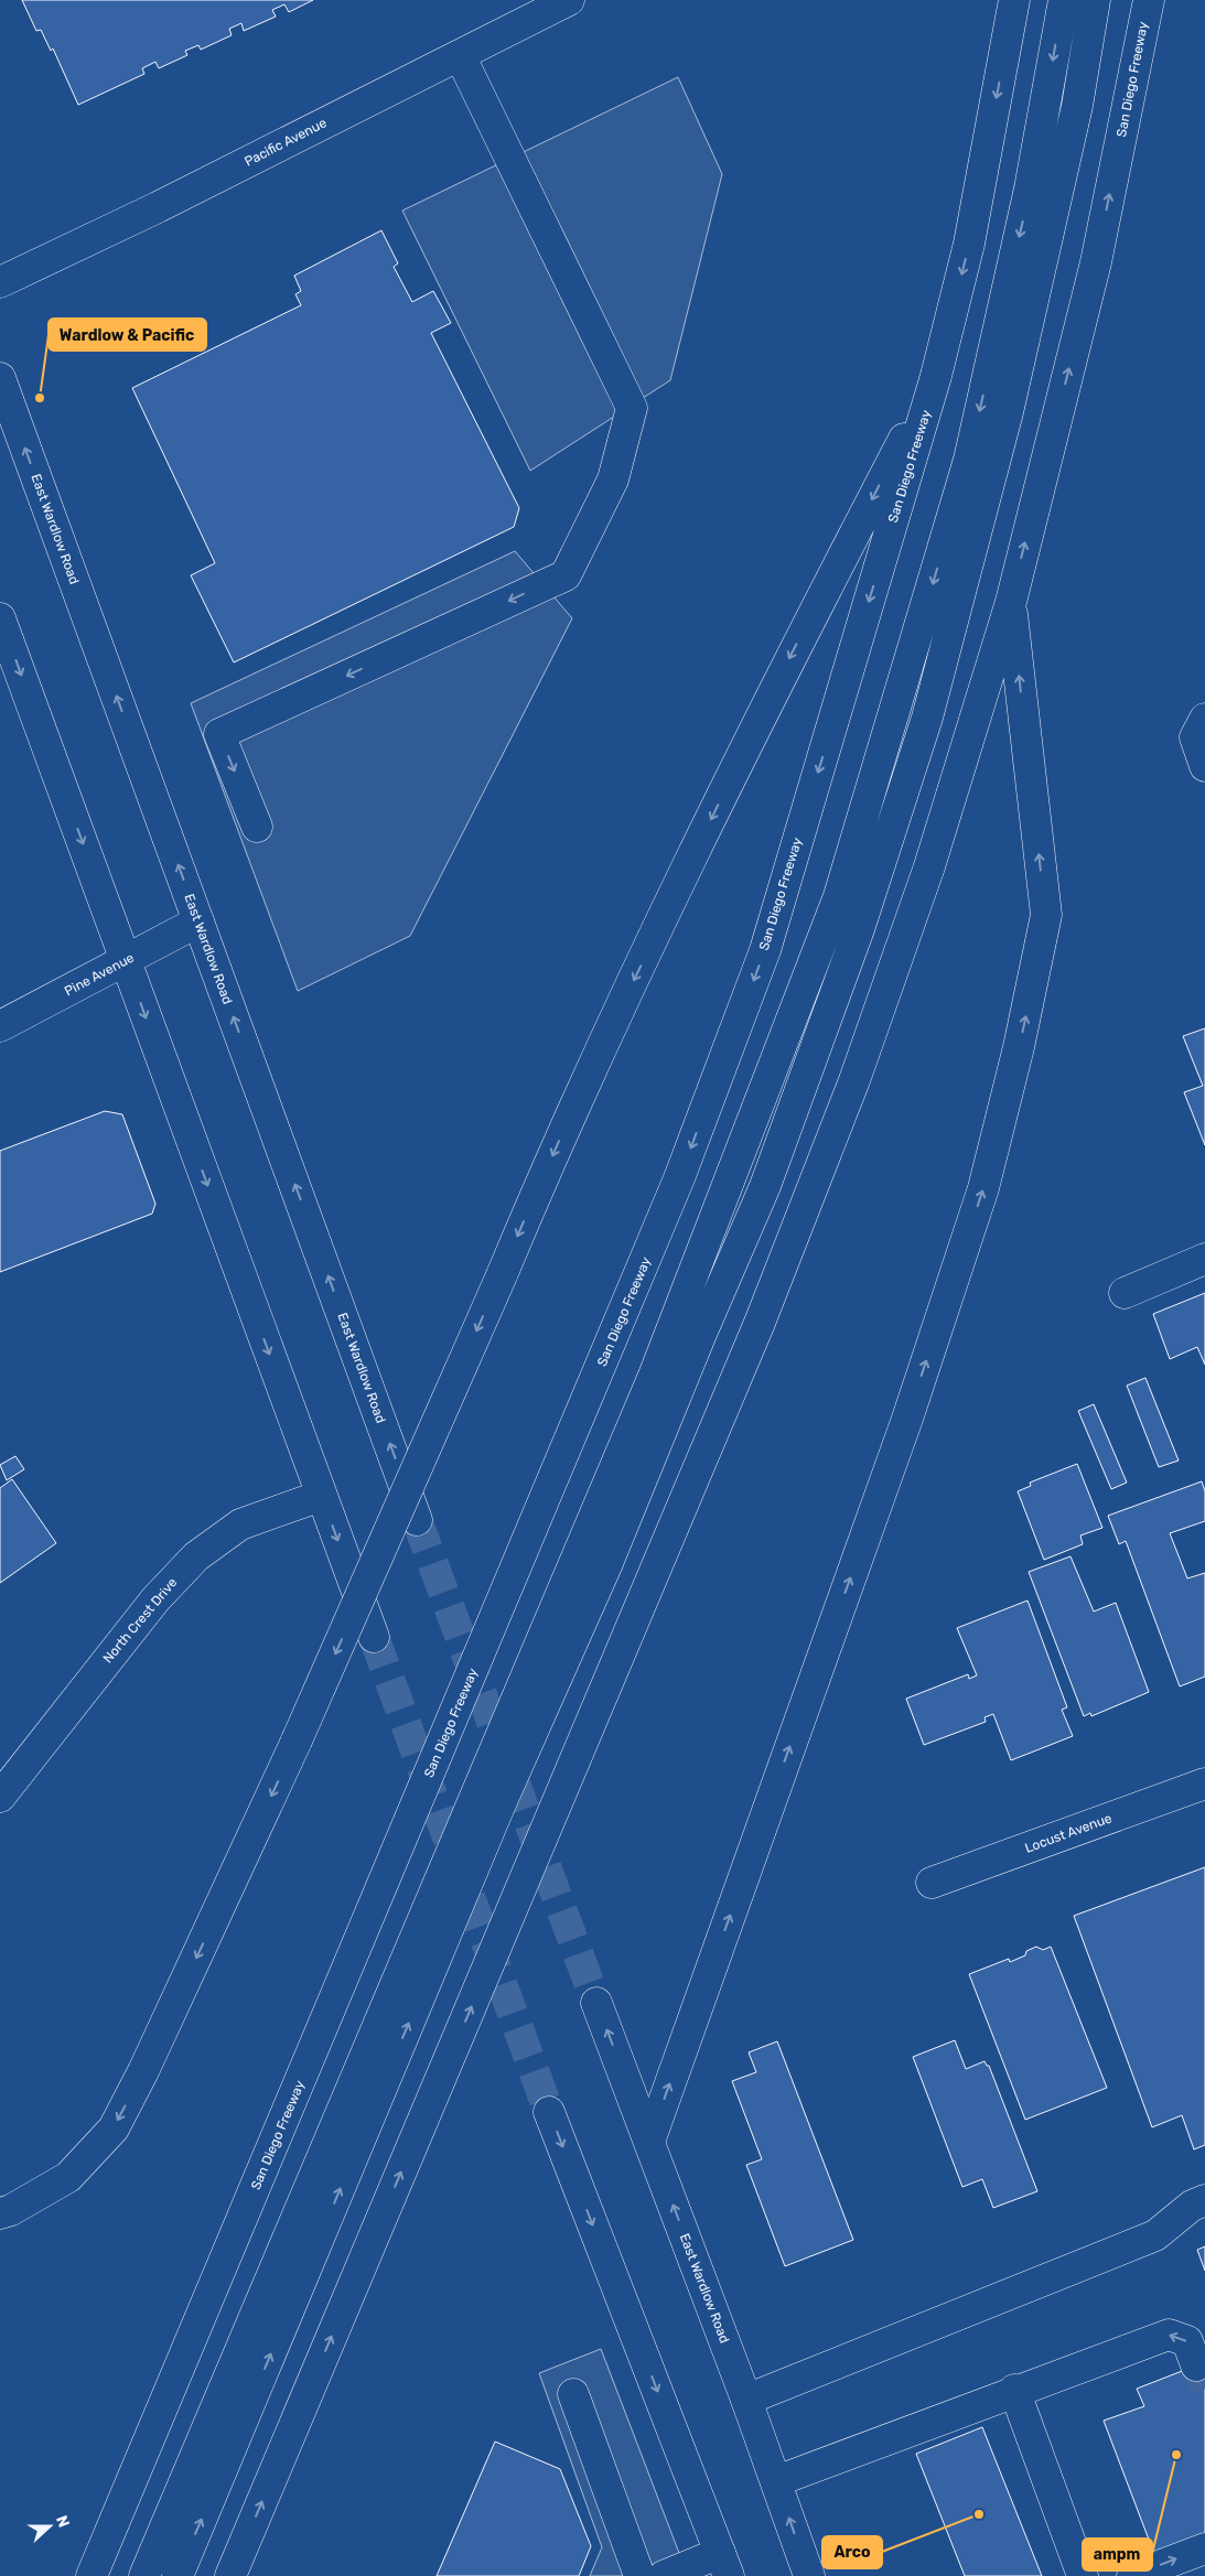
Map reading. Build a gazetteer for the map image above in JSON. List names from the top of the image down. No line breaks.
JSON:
{"streets":{"main road":["San Diego Freeway","Pacific Avenue","East Wardlow Road","Pine Avenue","North Crest Drive","Locust Avenue"]},"crossings":[["East Wardlow Road","Pine Avenue"]],"places":["Wardlow & Pacific","ampm","Arco"],"north":"right"}
